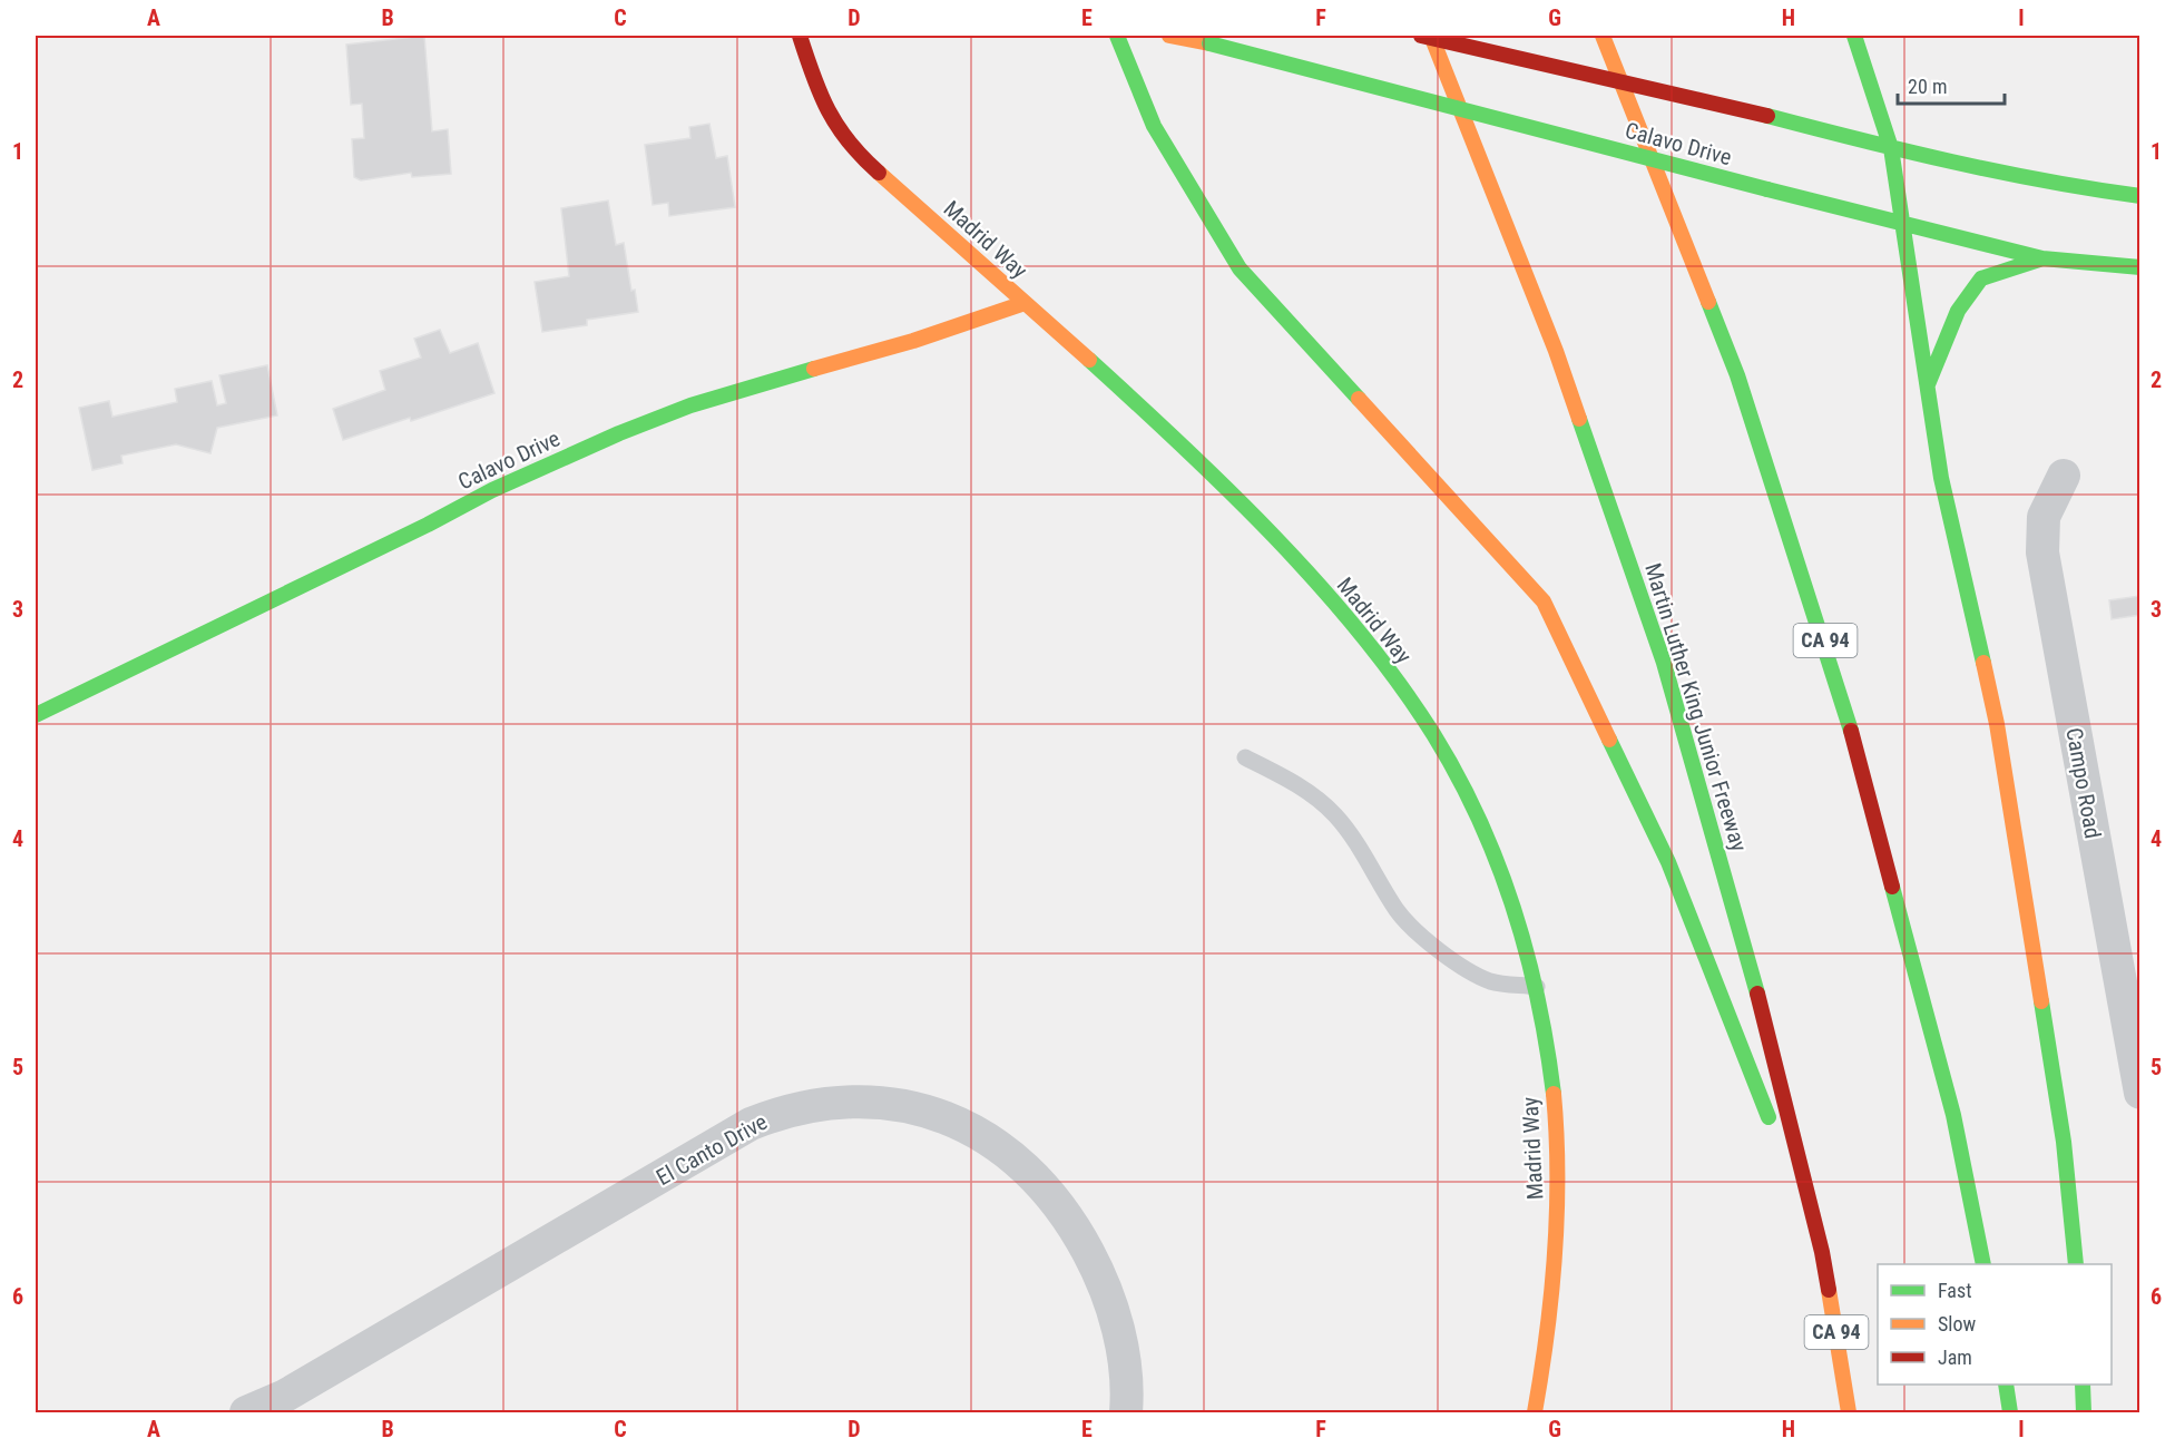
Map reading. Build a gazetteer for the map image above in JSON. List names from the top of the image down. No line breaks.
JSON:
{"streets":{"main road":["Calavo Drive","Madrid Way","CA 94","Martin Luther King Junior Freeway"],"street":["Campo Road","El Canto Drive"]},"crossings":[["Calavo Drive","Madrid Way"]],"legend":["Fast","Slow","Jam"],"scale_bar":"20 m","grid":{"columns":["A","B","C","D","E","F","G","H","I"],"rows":["1","2","3","4","5","6"]}}
